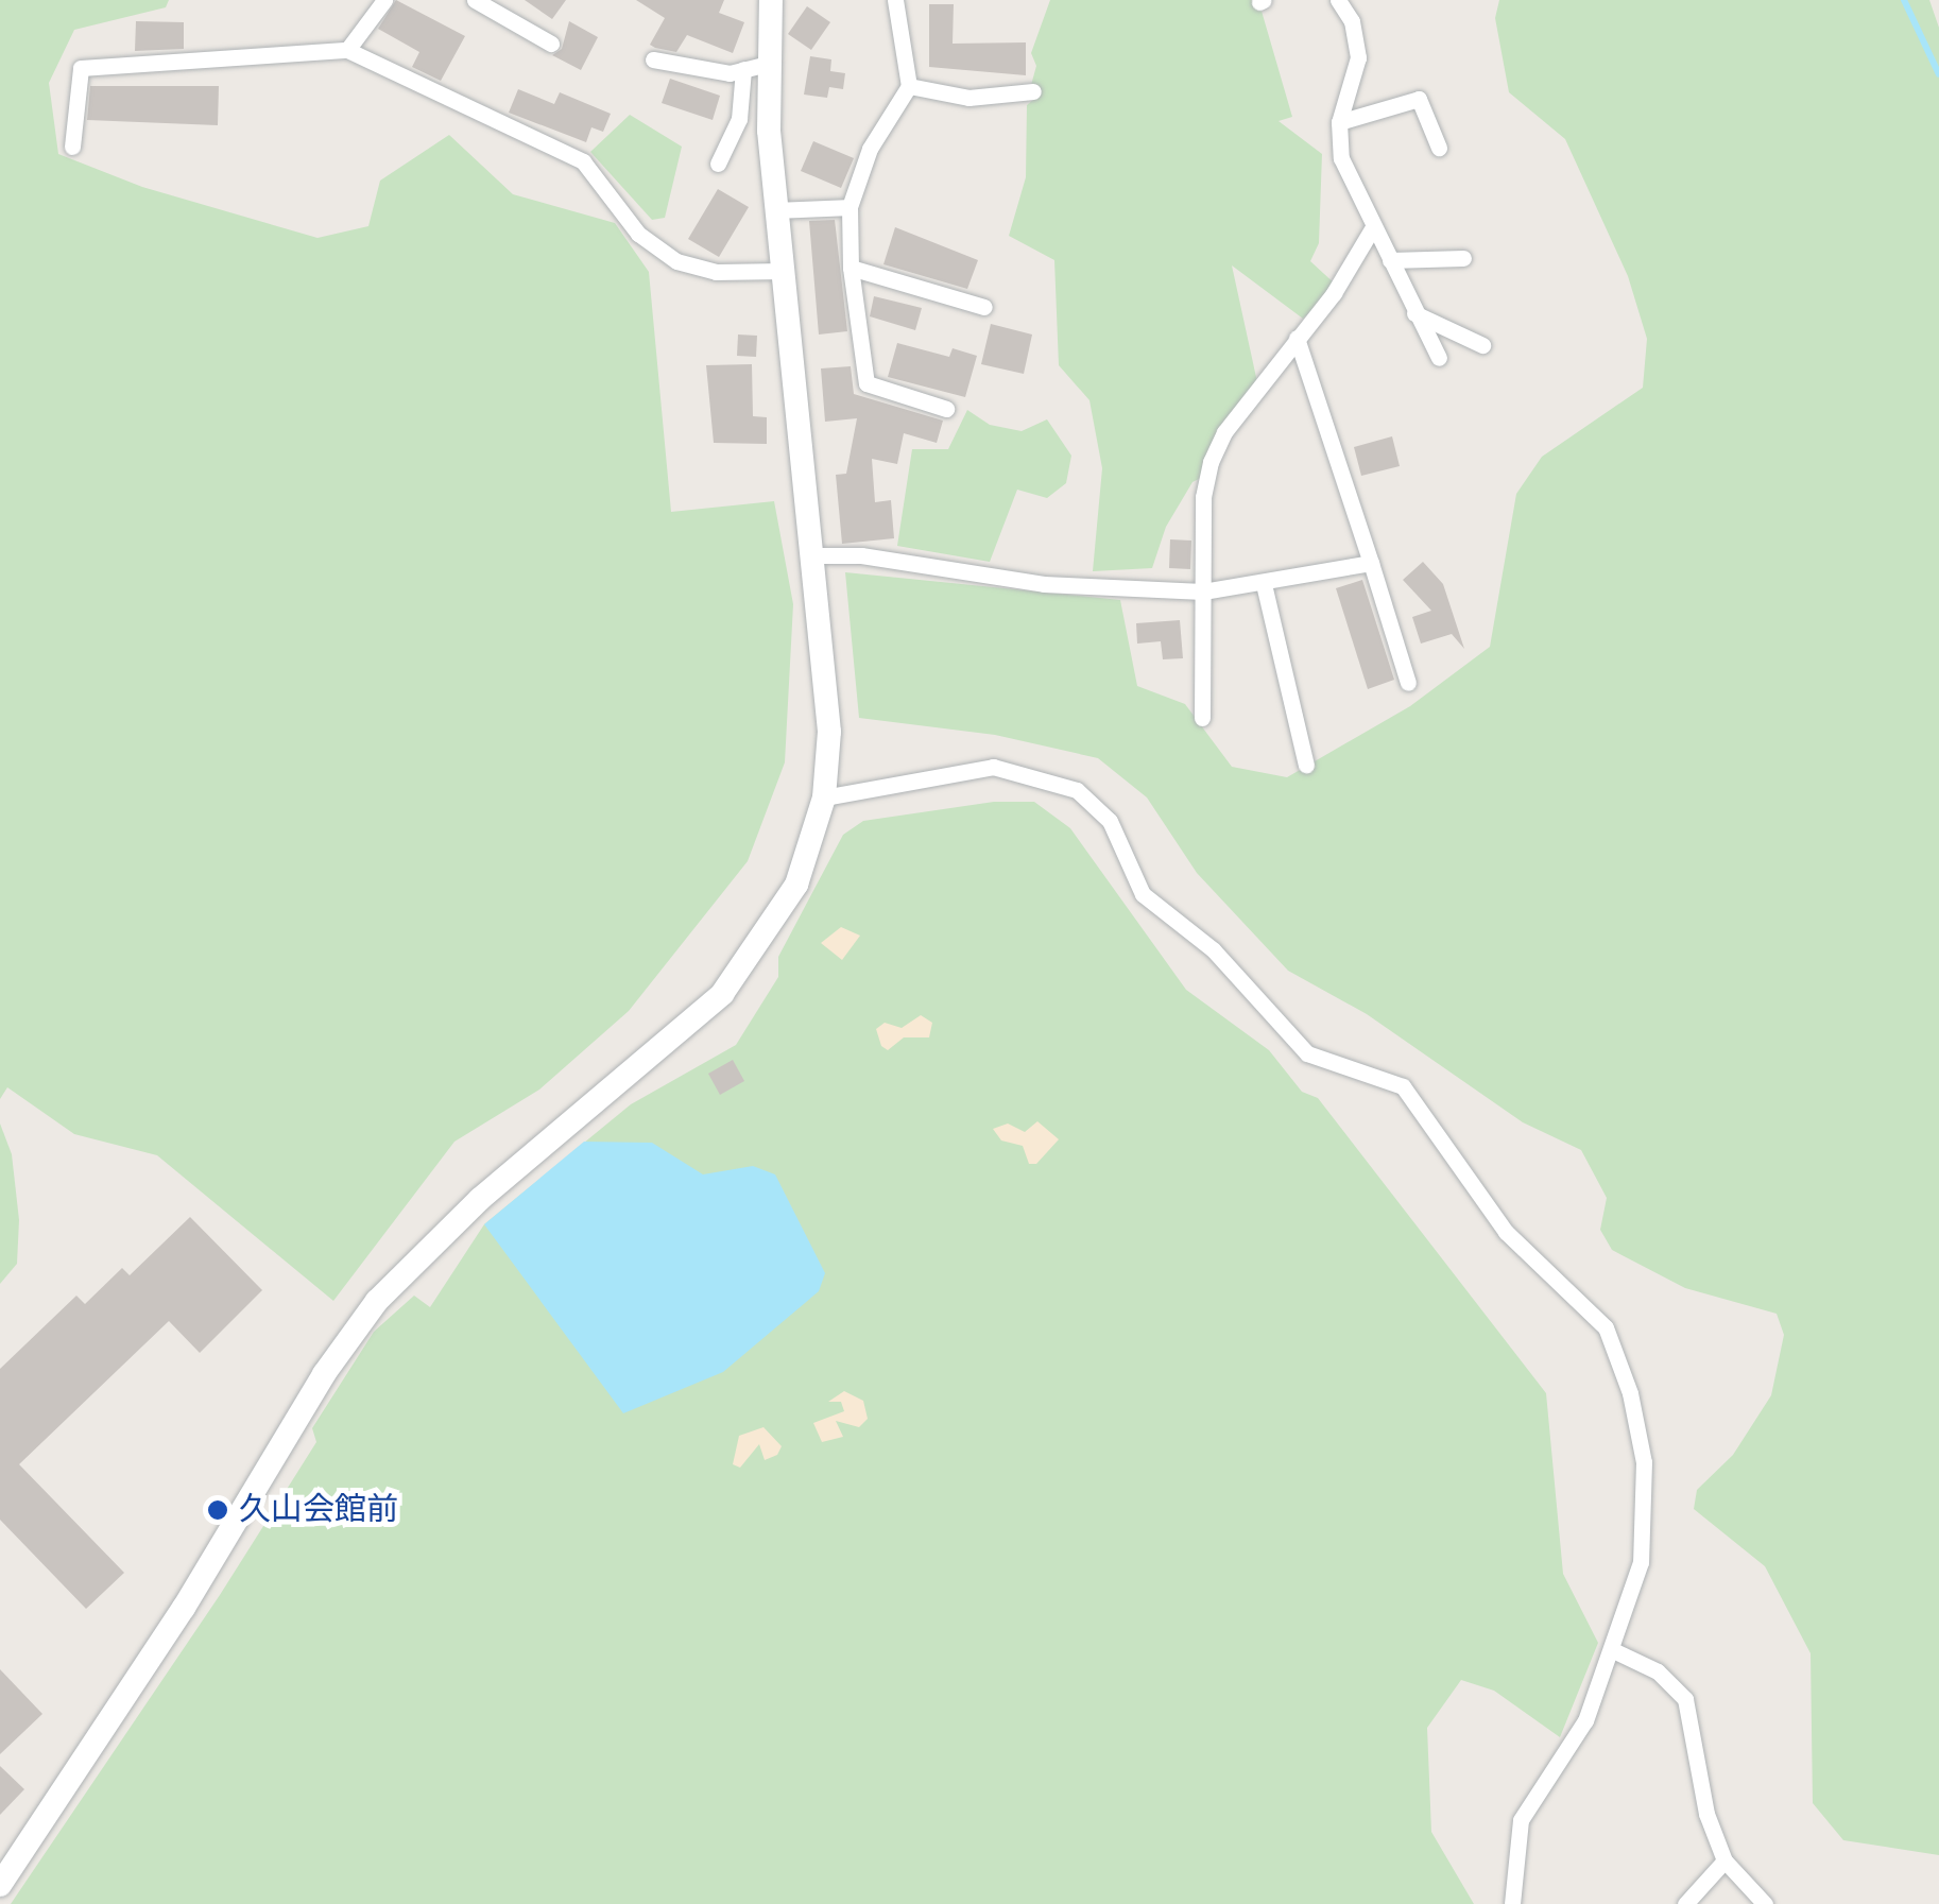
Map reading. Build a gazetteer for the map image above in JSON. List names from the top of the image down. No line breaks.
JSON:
{"places":["久山会館前"]}
